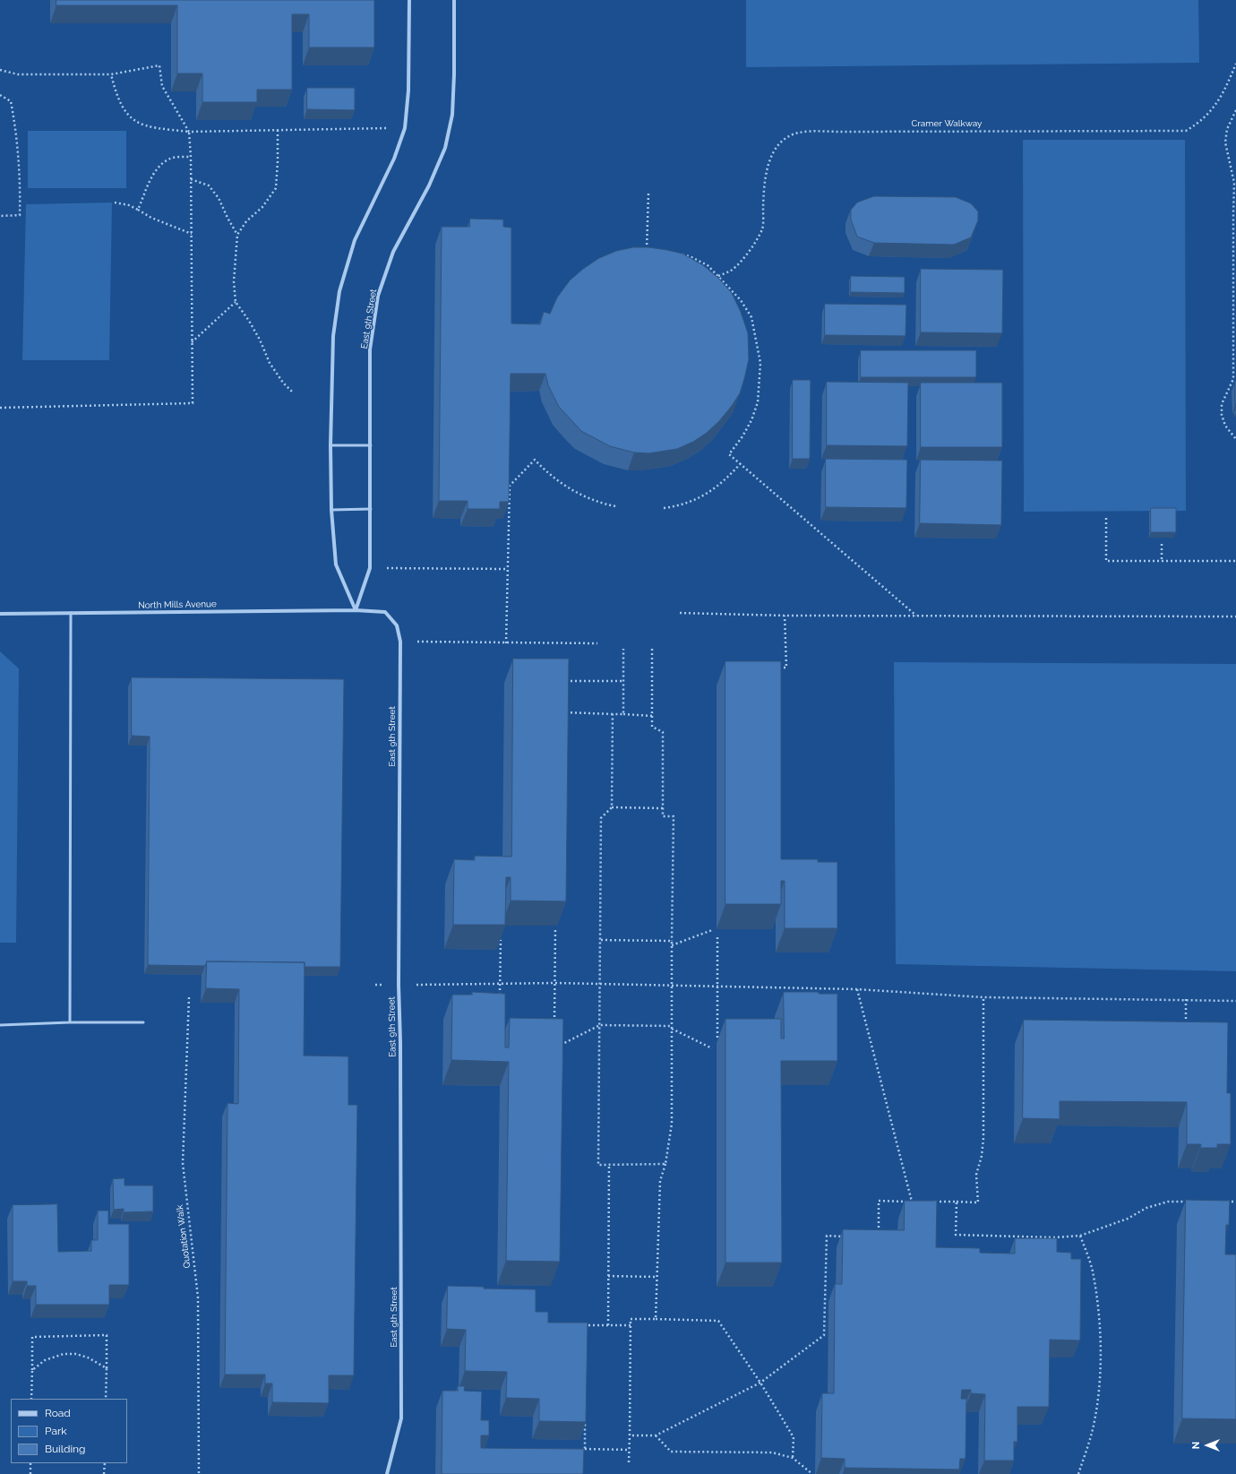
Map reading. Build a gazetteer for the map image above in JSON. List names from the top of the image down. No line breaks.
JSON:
{"streets":{"street":["East 9th Street","North Mills Avenue"],"path":["Cramer Walkway","Quotation Walk"]},"crossings":[["East 9th Street","North Mills Avenue"]],"legend":["Road","Park","Building"],"north":"left"}
